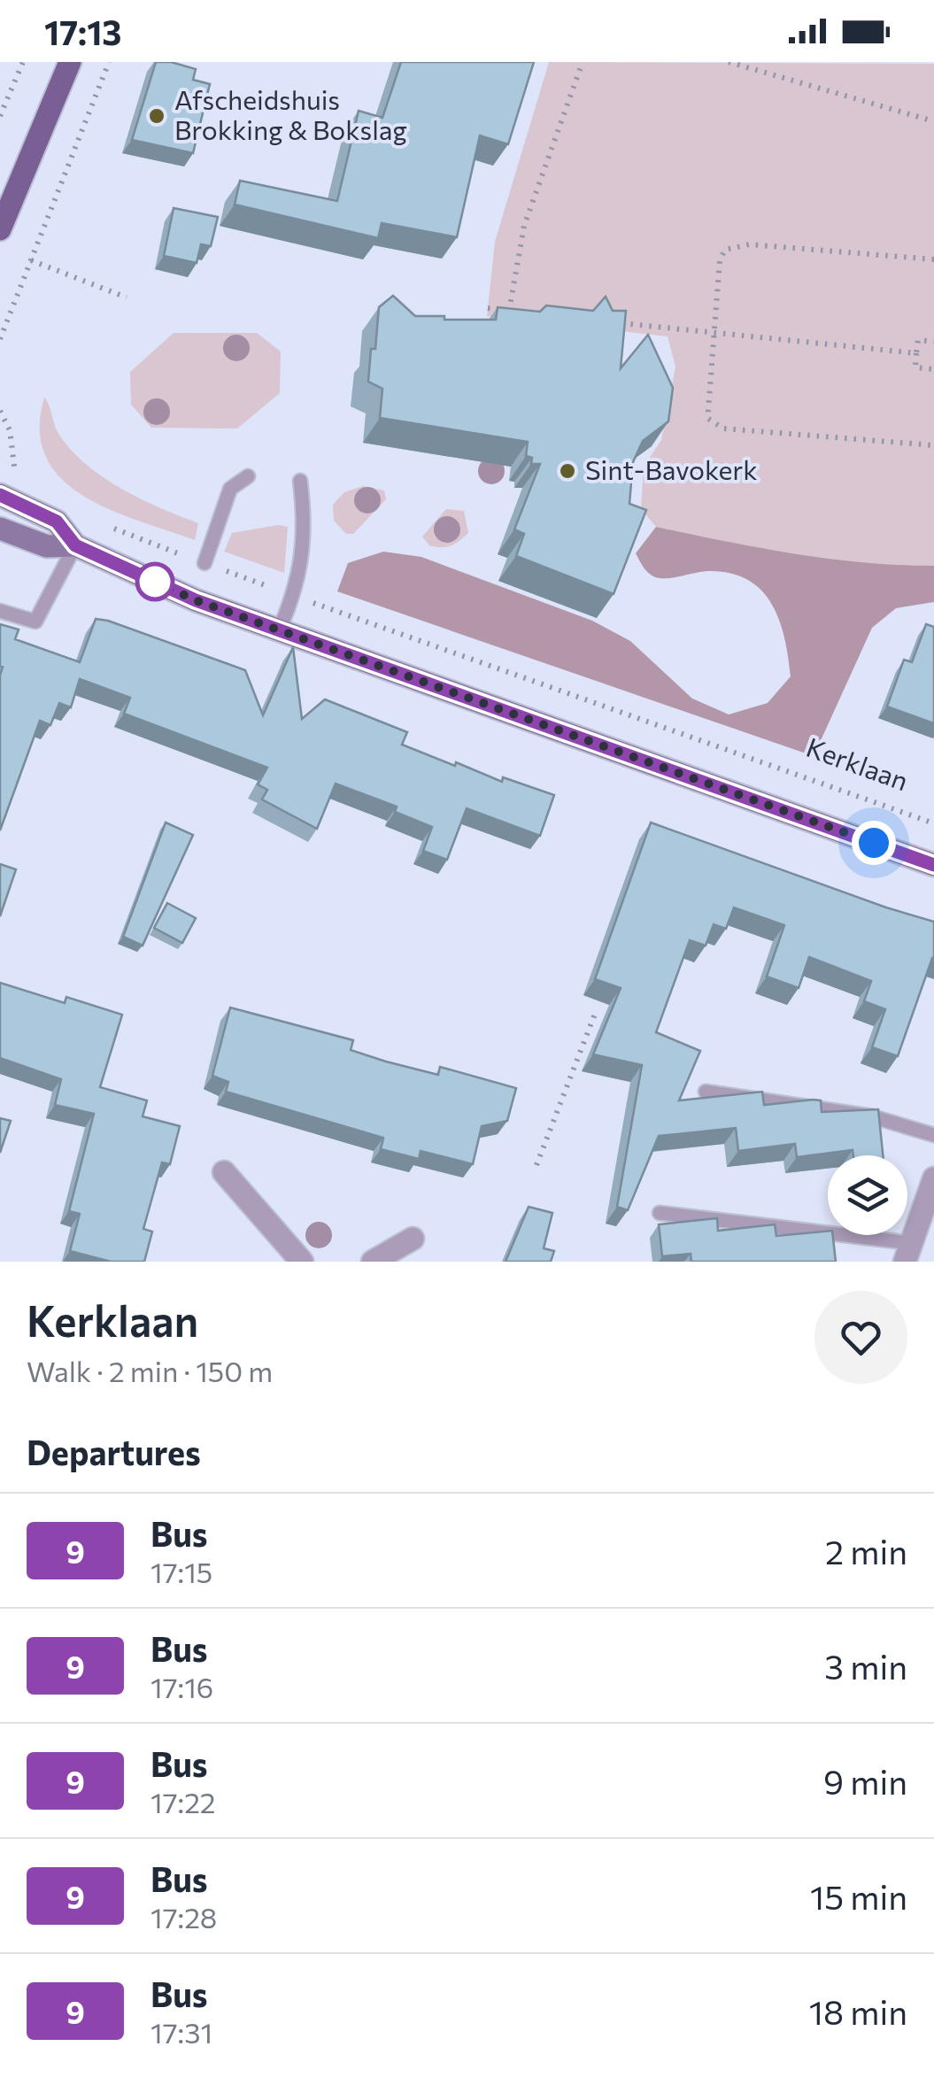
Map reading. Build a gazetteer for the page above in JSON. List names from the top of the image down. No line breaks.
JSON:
{"streets":{"path":["Kerklaan"]},"places":["Afscheidshuis Brokking & Bokslag","Sint-Bavokerk"],"lines":["bus line 9"],"page":{"status":"17:13","heading":[["Kerklaan","Walk · 2 min · 150 m"],"Departures"],"list":[{"mark":"9","name":"Bus","note":"17:15","value":"2 min"},{"mark":"9","name":"Bus","note":"17:16","value":"3 min"},{"mark":"9","name":"Bus","note":"17:22","value":"9 min"},{"mark":"9","name":"Bus","note":"17:28","value":"15 min"},{"mark":"9","name":"Bus","note":"17:31","value":"18 min"}]}}
